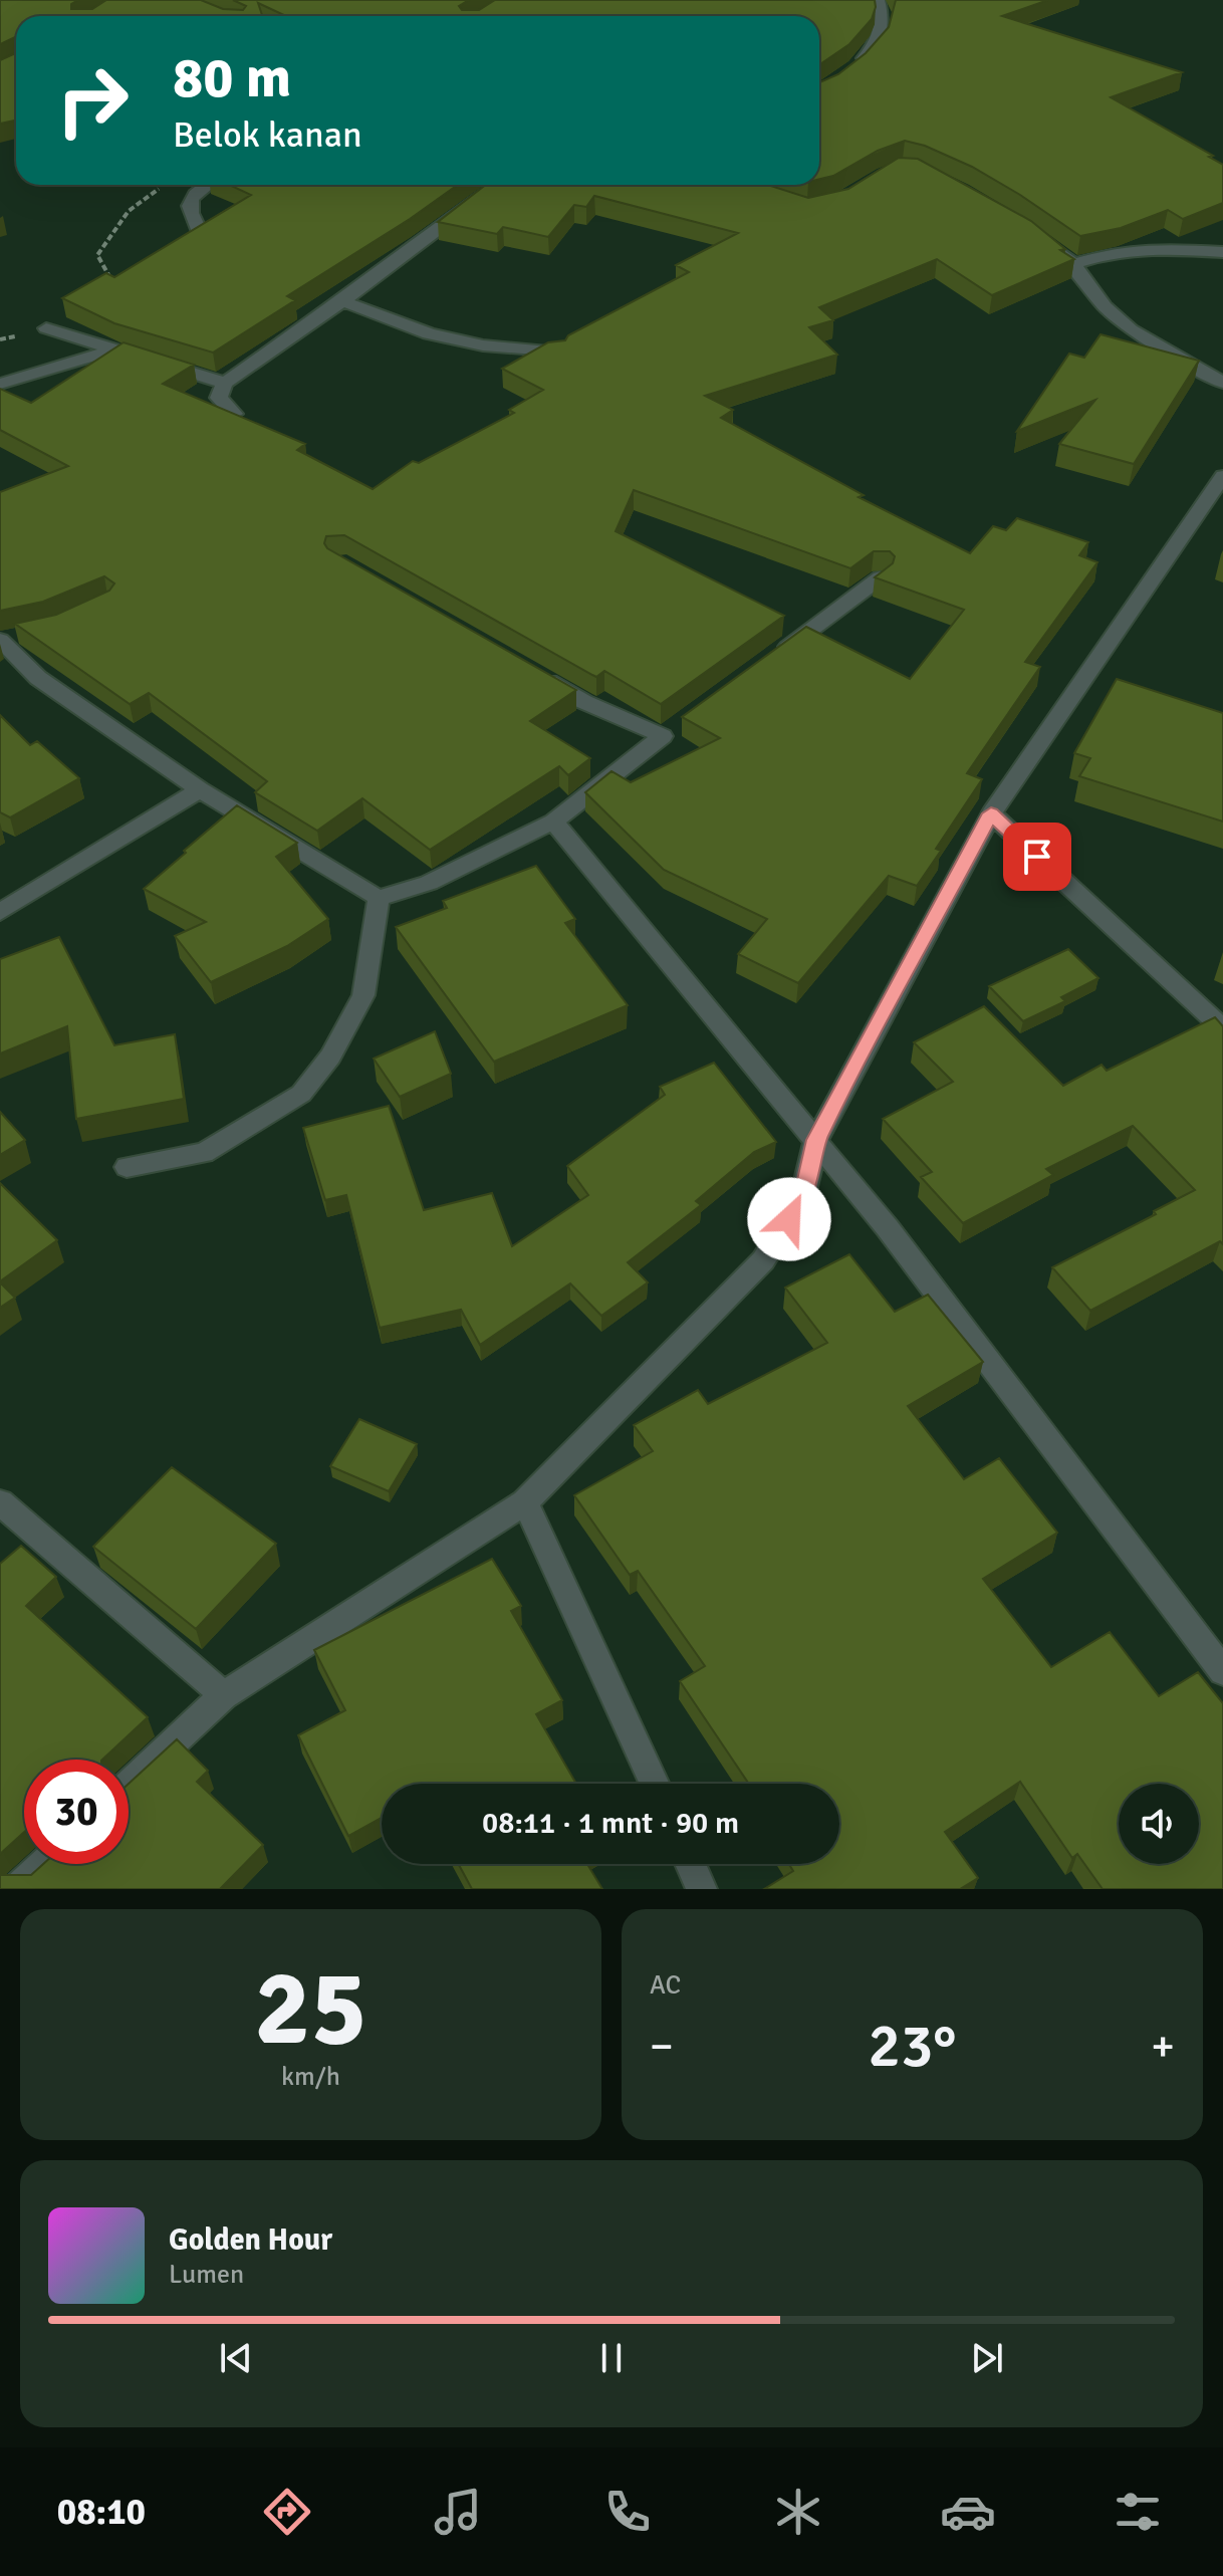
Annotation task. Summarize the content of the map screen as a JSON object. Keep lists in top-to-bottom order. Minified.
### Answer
{"page":{"turn":["80 m","Belok kanan"],"limit":"30","trip":"08:11 · 1 mnt · 90 m","tile":[["25","km/h"],"AC"],"heat":["−","23°","+"],"song":["Golden Hour","Lumen"],"tabs":"08:10"}}
